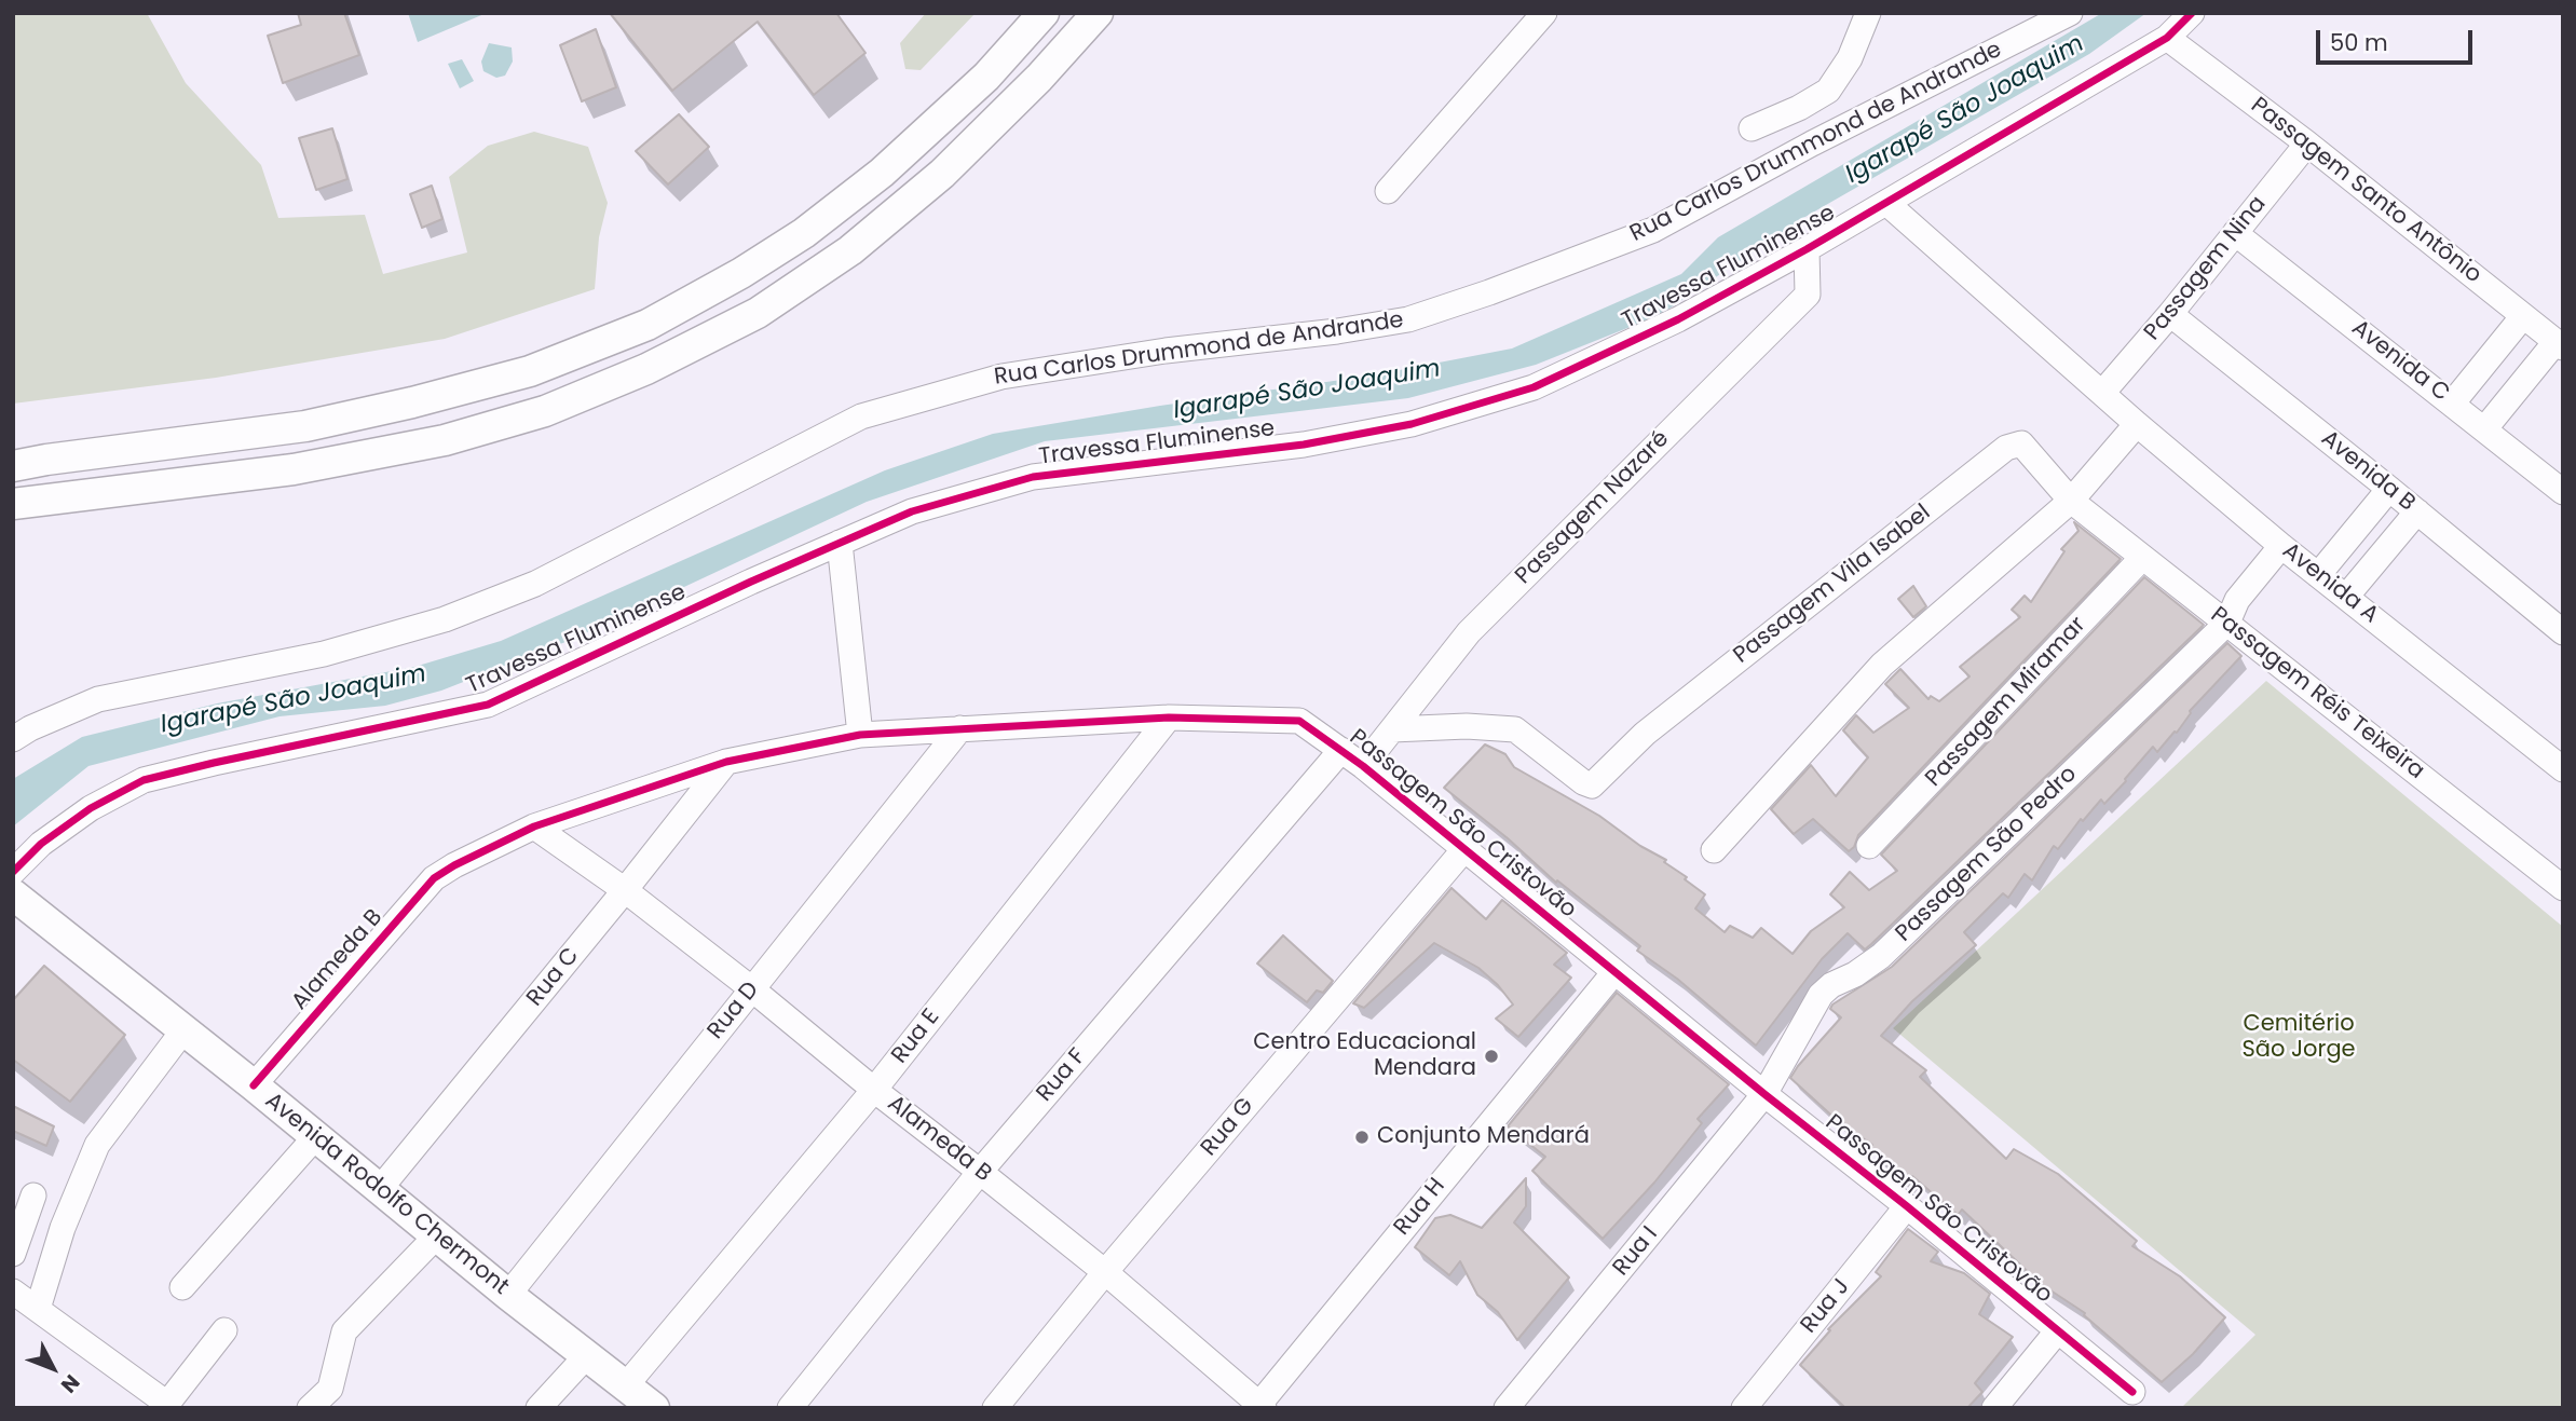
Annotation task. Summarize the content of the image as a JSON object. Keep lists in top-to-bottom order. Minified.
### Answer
{"streets":{"main road":["Avenida Rodolfo Chermont"],"street":["Rua Carlos Drummond de Andrande","Passagem Santo Antônio","Travessa Fluminense","Passagem Nina","Avenida C","Avenida B","Passagem Nazaré","Avenida A","Passagem Vila Isabel","Passagem Réis Teixeira","Passagem Miramar","Passagem São Cristovão","Passagem São Pedro","Alameda B","Rua C","Rua D","Rua E","Rua F","Rua G","Rua H","Rua I","Rua J"]},"crossings":[["Passagem Santo Antônio","Travessa Fluminense"],["Passagem Santo Antônio","Passagem Nina"],["Travessa Fluminense","Passagem Nazaré"],["Travessa Fluminense","Avenida A"],["Passagem Nina","Avenida C"],["Passagem Nina","Avenida B"],["Passagem Nina","Avenida A"],["Passagem Nazaré","Passagem Vila Isabel"],["Passagem Nazaré","Passagem São Cristovão"],["Avenida A","Passagem São Pedro"],["Passagem Vila Isabel","Passagem Réis Teixeira"],["Passagem Réis Teixeira","Passagem Miramar"],["Passagem Réis Teixeira","Passagem São Pedro"],["Passagem São Cristovão","Passagem São Pedro"],["Passagem São Cristovão","Alameda B"],["Passagem São Cristovão","Rua C"],["Passagem São Cristovão","Rua D"],["Passagem São Cristovão","Rua E"],["Passagem São Cristovão","Rua F"],["Passagem São Cristovão","Rua G"],["Passagem São Cristovão","Rua H"],["Passagem São Cristovão","Rua I"],["Passagem São Cristovão","Rua J"],["Passagem São Pedro","Rua I"],["Alameda B","Rua C"],["Alameda B","Rua D"],["Alameda B","Rua E"],["Alameda B","Rua F"],["Alameda B","Rua G"],["Alameda B","Avenida Rodolfo Chermont"],["Alameda B","Rua H"],["Rua C","Avenida Rodolfo Chermont"],["Rua D","Avenida Rodolfo Chermont"],["Rua E","Avenida Rodolfo Chermont"]],"water":["Igarapé São Joaquim"],"parks":["Cemitério São Jorge"],"places":["Centro Educacional Mendara","Conjunto Mendará"],"scale_bar":"50 m","north":"bottom right"}
